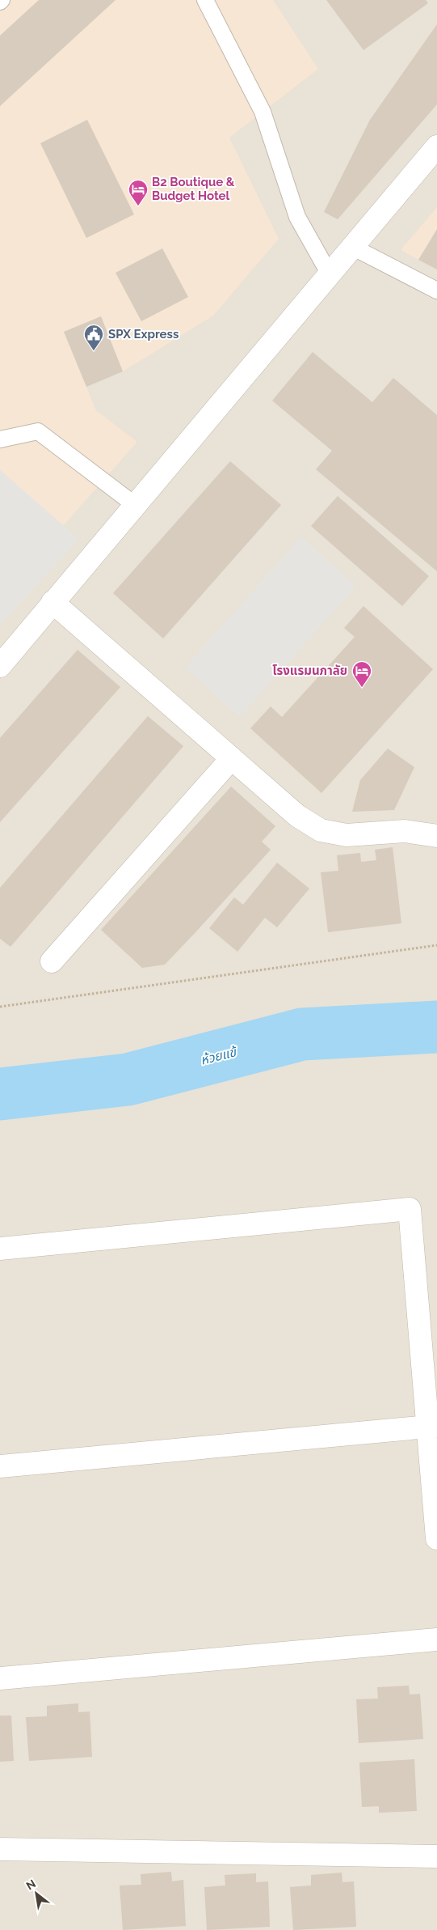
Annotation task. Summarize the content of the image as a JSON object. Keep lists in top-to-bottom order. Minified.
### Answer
{"water":["ห้วยแข้"],"places":{"hotel":["B2 Boutique & Budget Hotel","โรงแรมนภาลัย"],"public building":["SPX Express"]},"north":"top left"}
